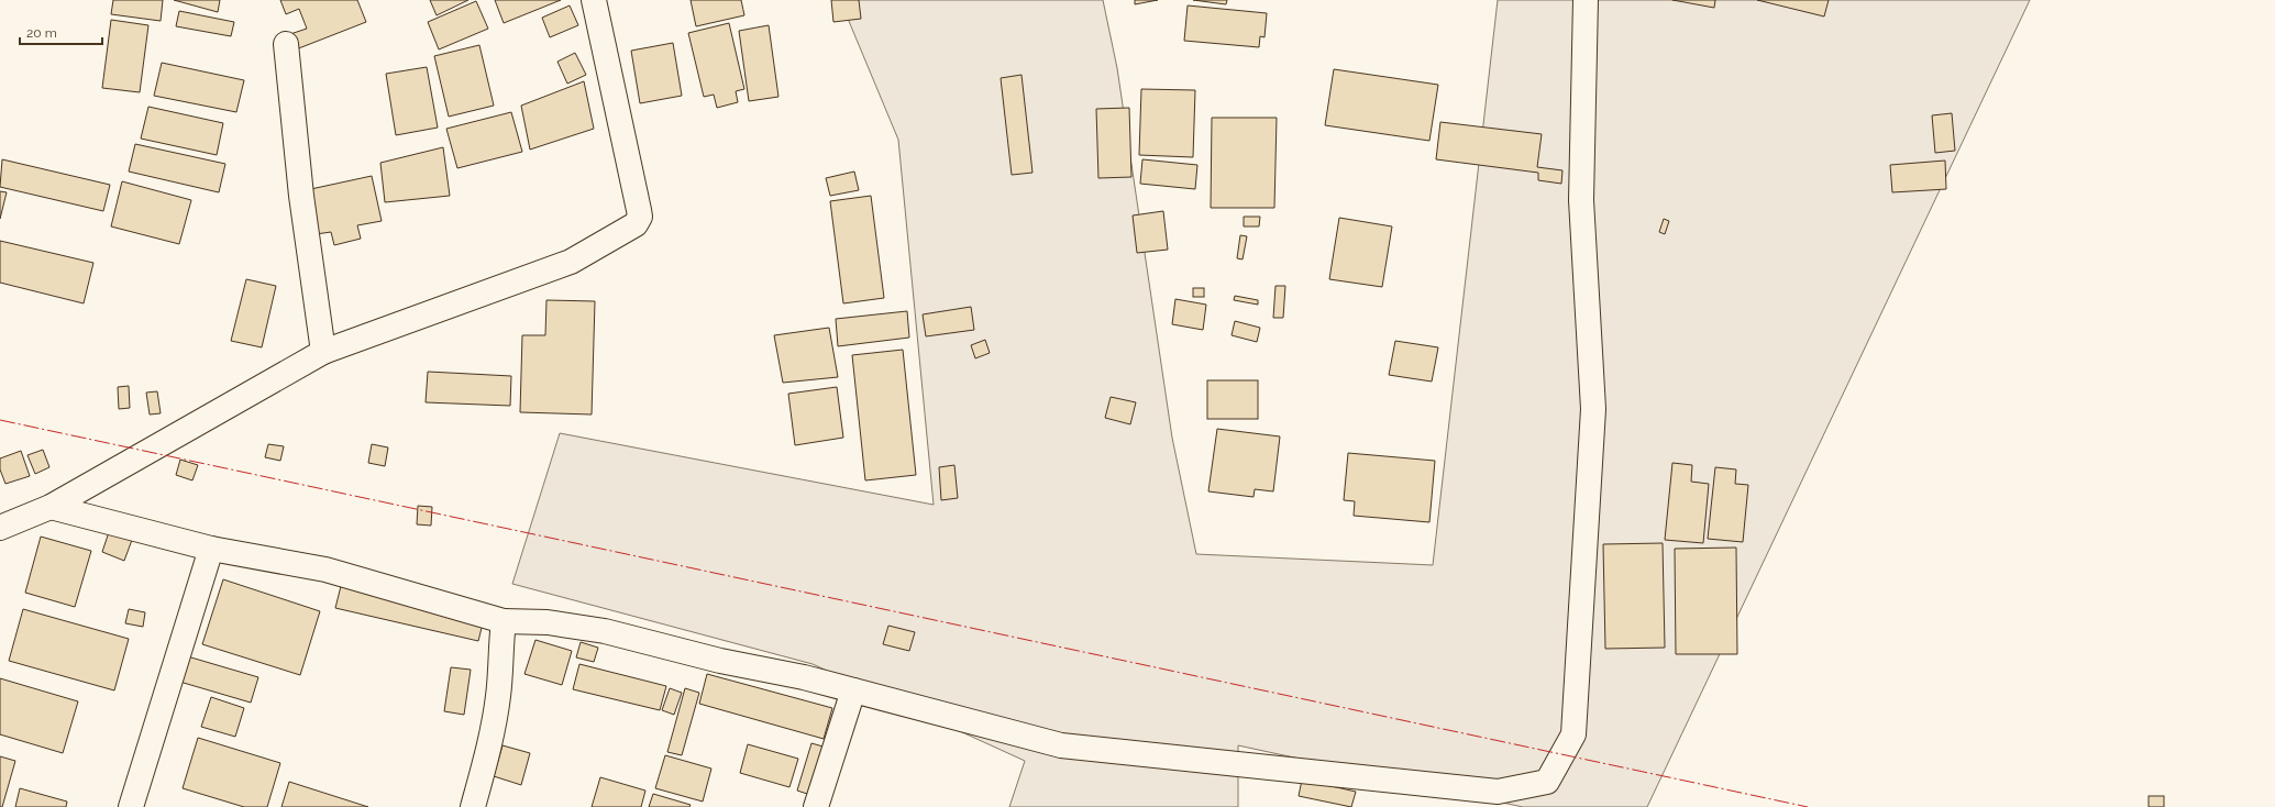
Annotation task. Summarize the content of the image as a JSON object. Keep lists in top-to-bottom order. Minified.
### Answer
{"scale_bar":"20 m"}
